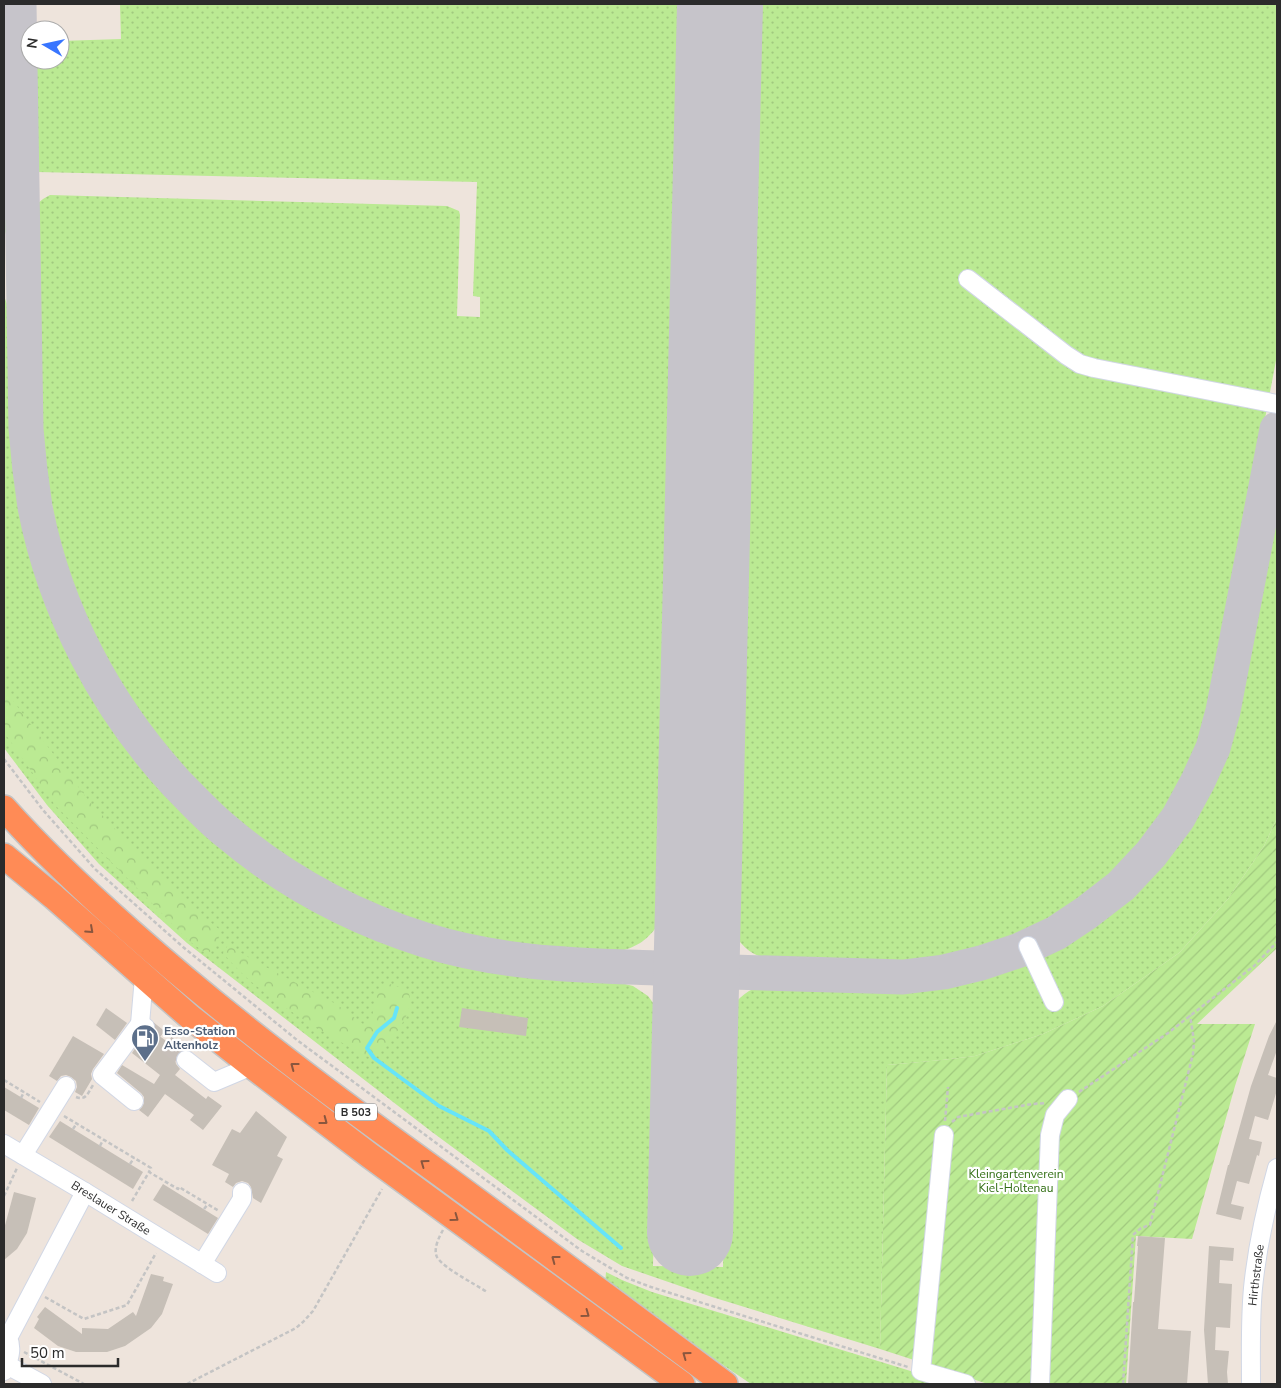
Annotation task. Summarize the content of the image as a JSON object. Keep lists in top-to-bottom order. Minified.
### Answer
{"streets":{"highway":["B 503"],"street":["Breslauer Straße","Hirthstraße"]},"parks":["Kleingartenverein Kiel-Holtenau"],"places":{"fuel station":["Esso-Station Altenholz"]},"scale_bar":"50 m","north":"left"}
